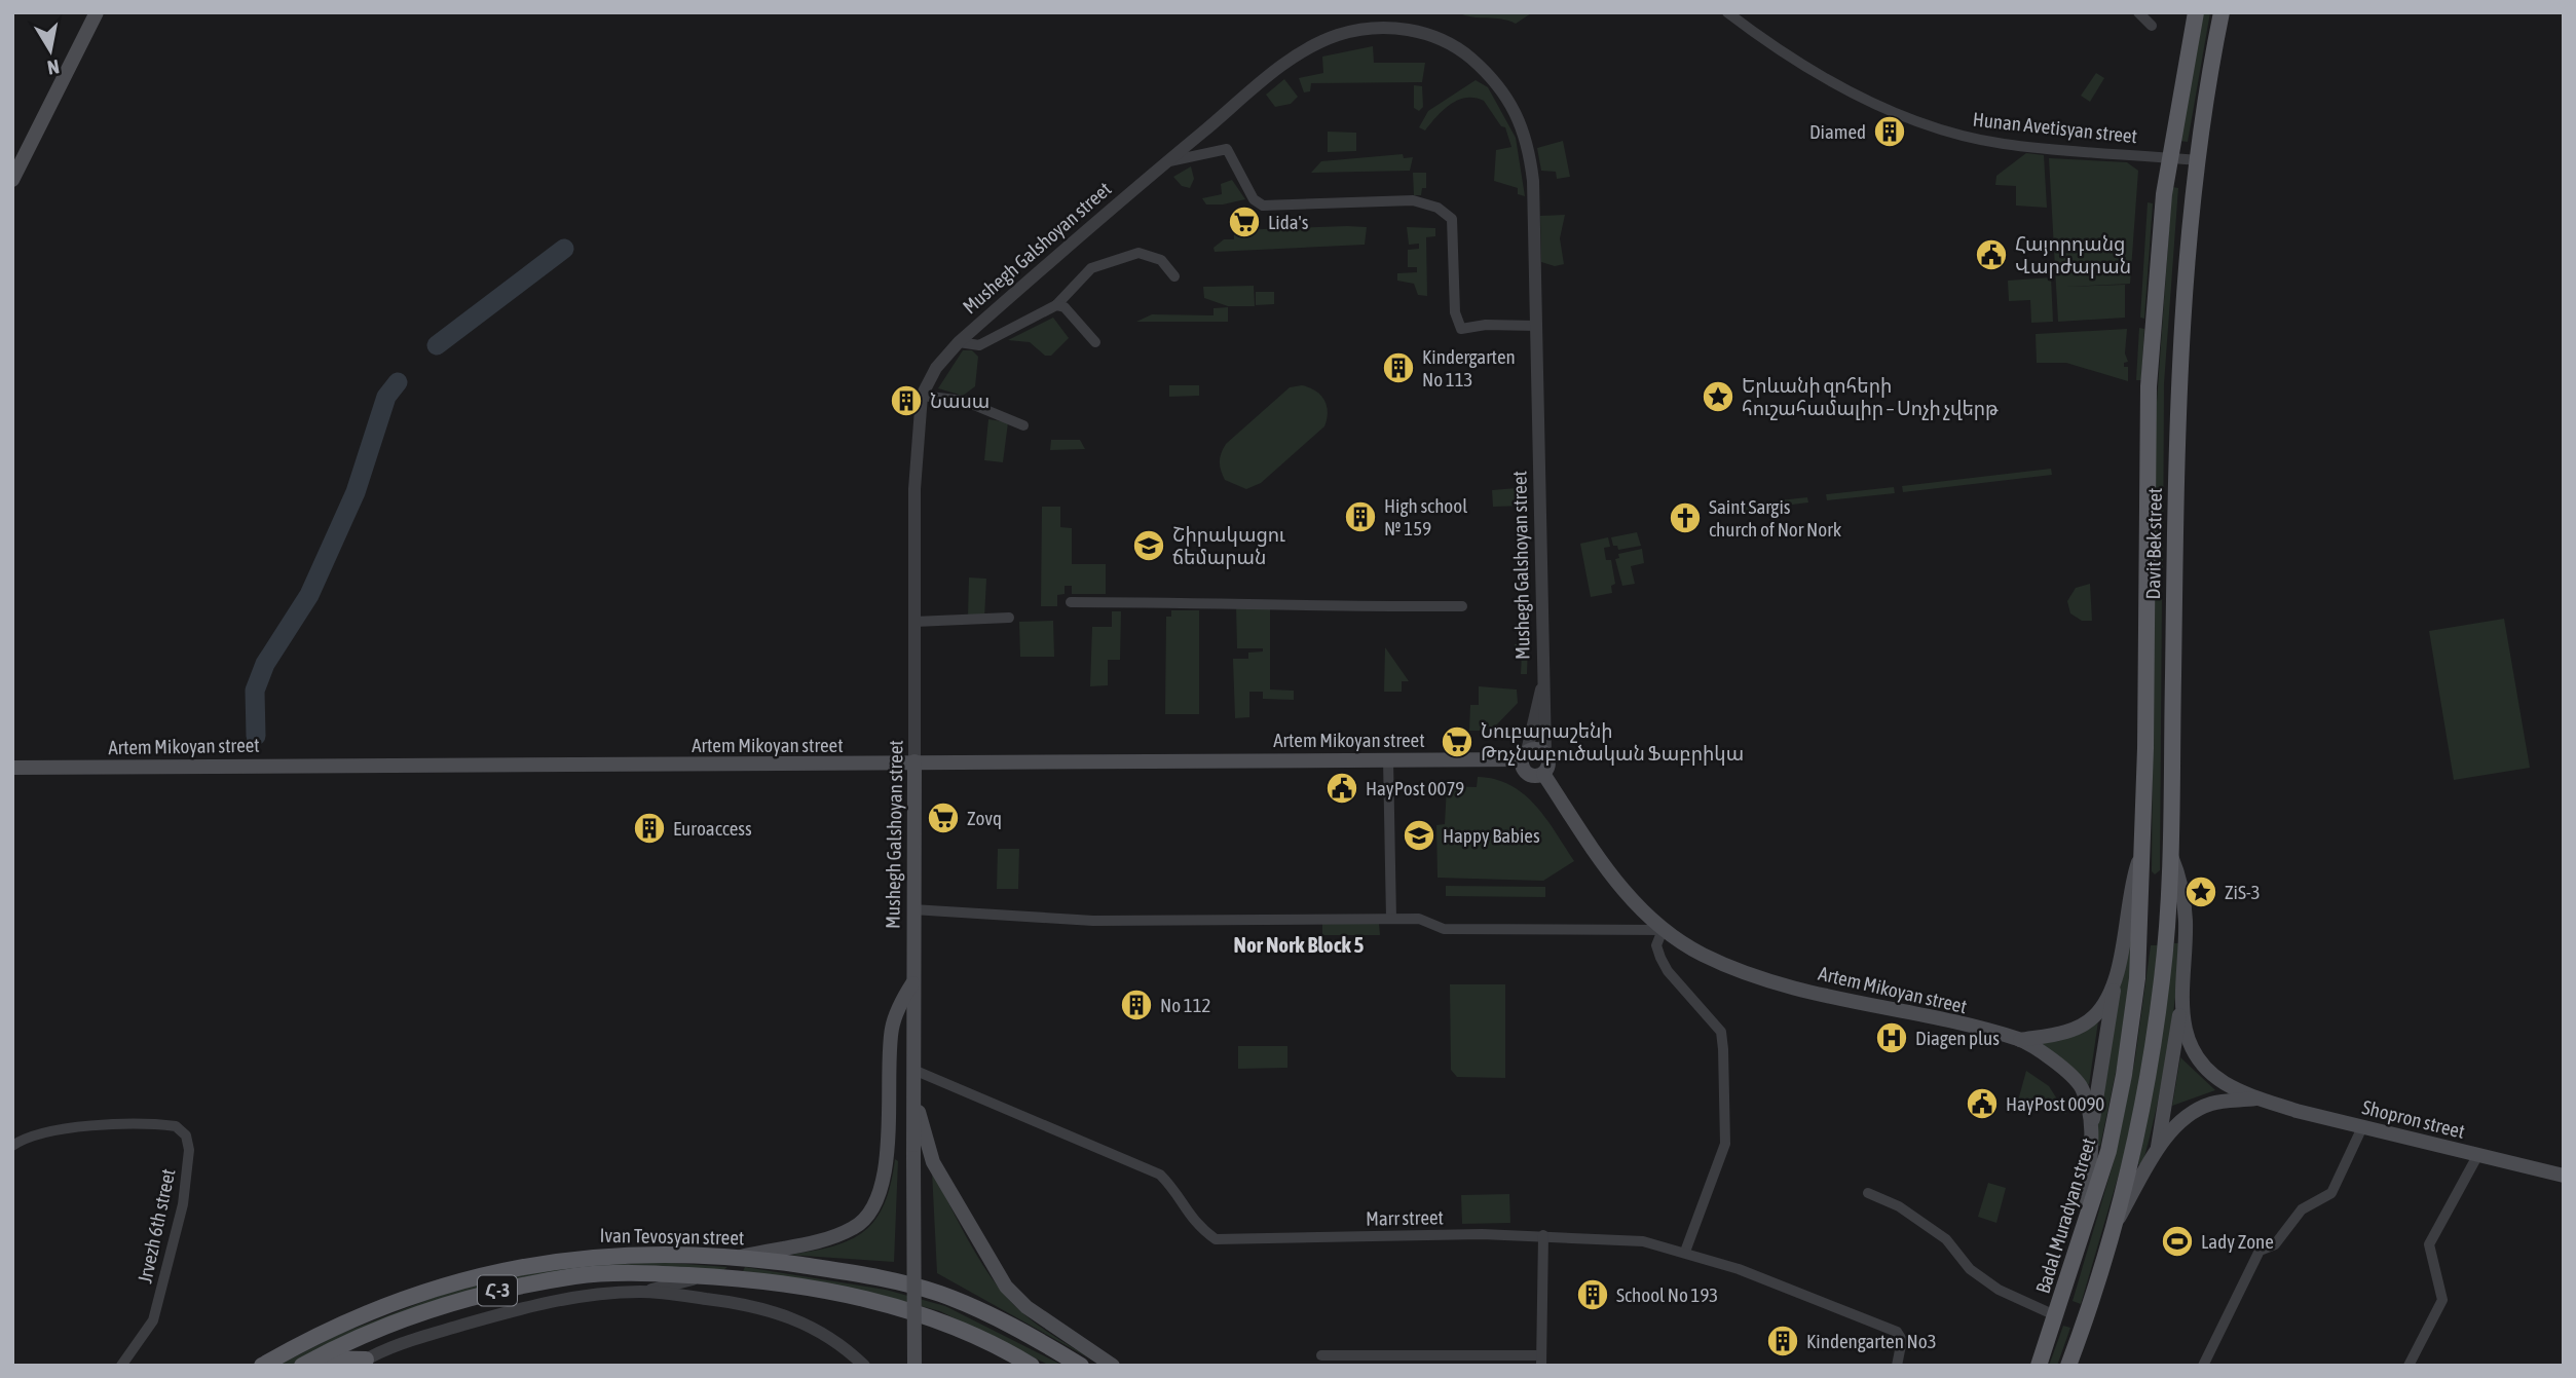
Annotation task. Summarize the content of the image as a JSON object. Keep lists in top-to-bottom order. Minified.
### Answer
{"streets":{"main road":["Mushegh Galshoyan street","Davit Bek street","Artem Mikoyan street","Shopron street","Badal Muradyan street","Ivan Tevosyan street","Հ-3"],"street":["Hunan Avetisyan street","Marr street","Jrvezh 6th street"]},"crossings":[["Hunan Avetisyan street","Davit Bek street"],["Mushegh Galshoyan street","Artem Mikoyan street"],["Mushegh Galshoyan street","Marr street"],["Davit Bek street","Artem Mikoyan street"],["Davit Bek street","Badal Muradyan street"],["Artem Mikoyan street","Badal Muradyan street"]],"districts":["Nor Nork Block 5"],"places":{"building":["Diamed","Kindergarten No 113","Նասա","High school № 159","Euroaccess","No 112","School No 193","Kindengarten No3"],"supermarket":["Lida's","Նուբարաշենի Թռչնաբուծական Ֆաբրիկա","Zovq"],"public building":["Հայորդանց Վարժարան","HayPost 0079","HayPost 0090"],"place":["Երևանի զոհերի հուշահամալիր – Սոչի չվերթ","ZiS-3"],"church":["Saint Sargis church of Nor Nork"],"school or university":["Շիրակացու ճեմարան","Happy Babies"],"hospital":["Diagen plus"],"sports":["Lady Zone"]},"north":"bottom"}
